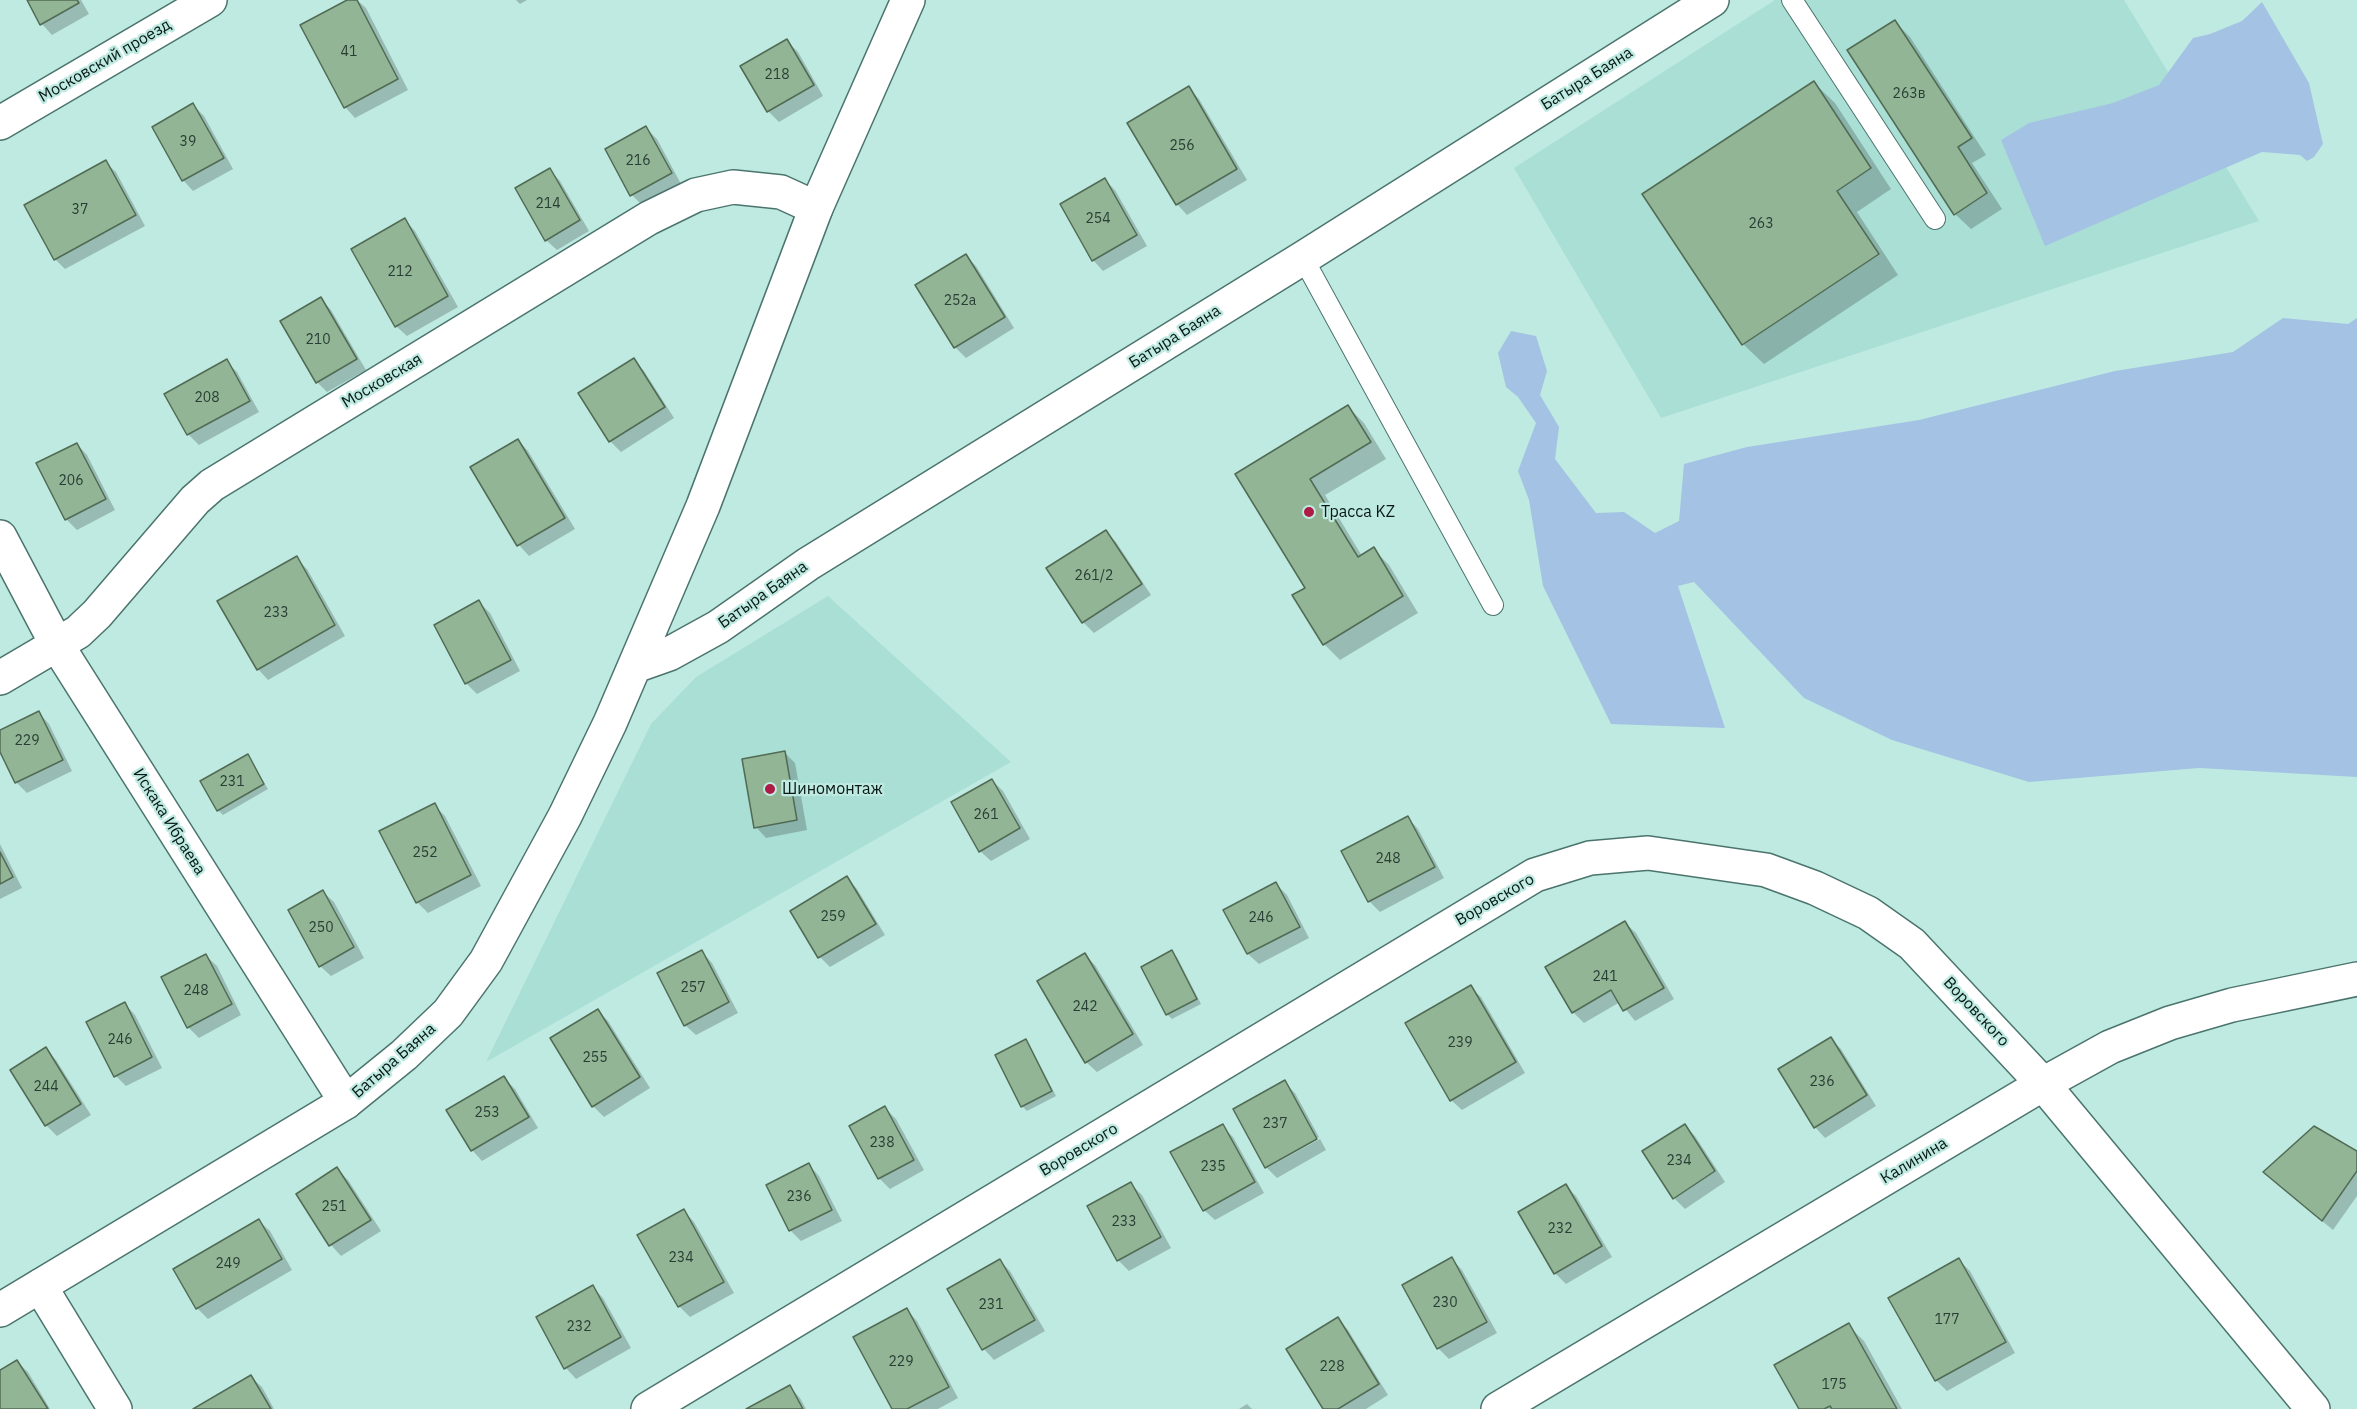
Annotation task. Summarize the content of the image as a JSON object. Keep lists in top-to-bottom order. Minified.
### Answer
{"streets":{"street":["Московский проезд","Батыра Баяна","Московская","Искака Ибраева","Воровского","Калинина"]},"crossings":[["Батыра Баяна","Московская"],["Батыра Баяна","Искака Ибраева"],["Московская","Искака Ибраева"],["Воровского","Калинина"]],"places":["Трасса KZ","Шиномонтаж"],"house_numbers":["41","218","263в","39","256","216","214","37","254","263","212","252а","210","208","206","261/2","233","229","231","261","252","248","259","246","250","241","257","248","242","246","239","255","236","244","253","237","238","234","235","236","251","233","232","234","249","230","231","177","232","229","228","175"]}
